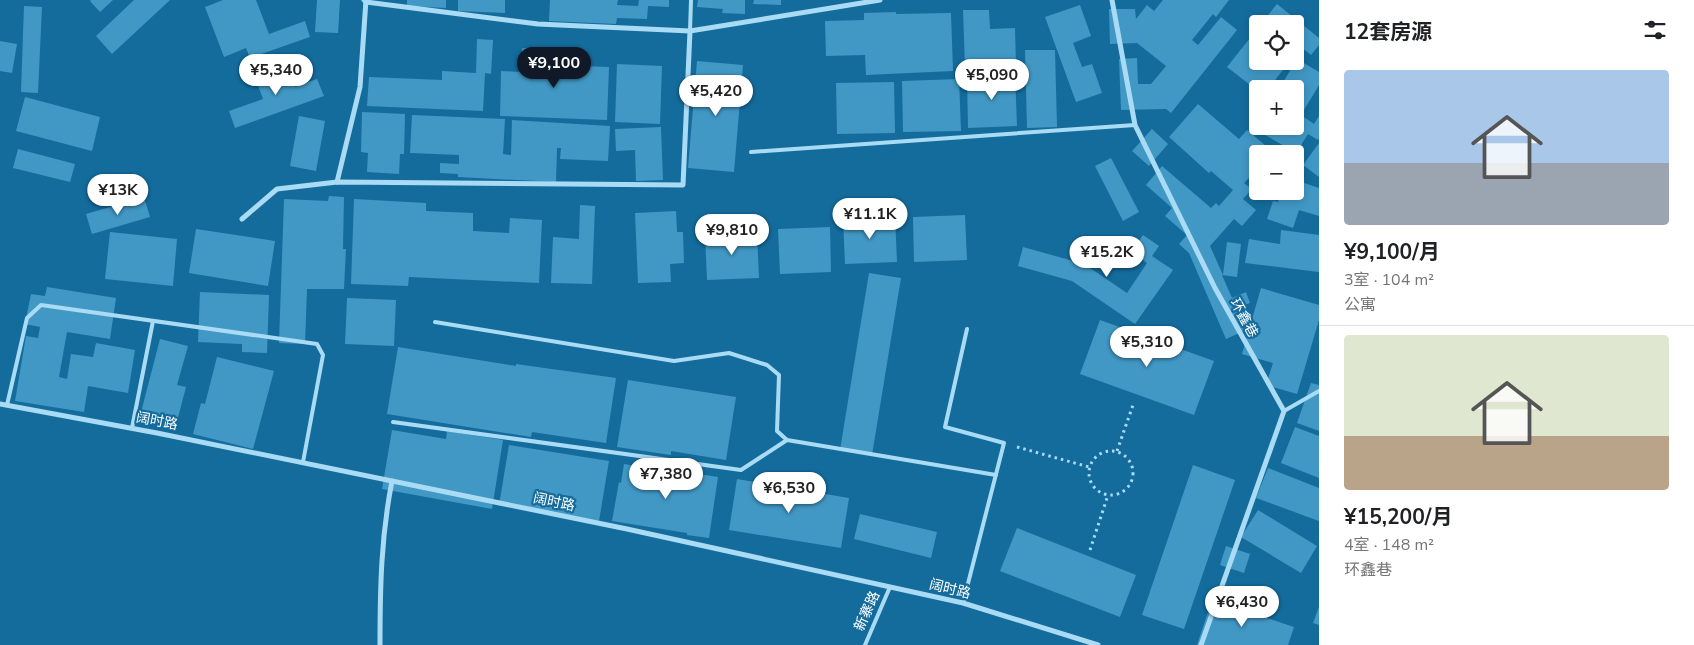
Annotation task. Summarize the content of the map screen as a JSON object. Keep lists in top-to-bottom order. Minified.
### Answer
{"streets":{"street":["环鑫巷","阔时路"],"lane":["新寨路"]},"crossings":[["阔时路","新寨路"]],"page":{"heading":"12套房源","map_buttons":["+","−"],"price":["¥9,100","¥5,340","¥5,090","¥5,420","¥13K","¥11.1K","¥9,810","¥15.2K","¥5,310","¥7,380","¥6,530","¥6,430"],"list":[{"name":"¥9,100/月","note":"3室 · 104 m² · 公寓"},{"name":"¥15,200/月","note":"4室 · 148 m² · 环鑫巷"}]}}
